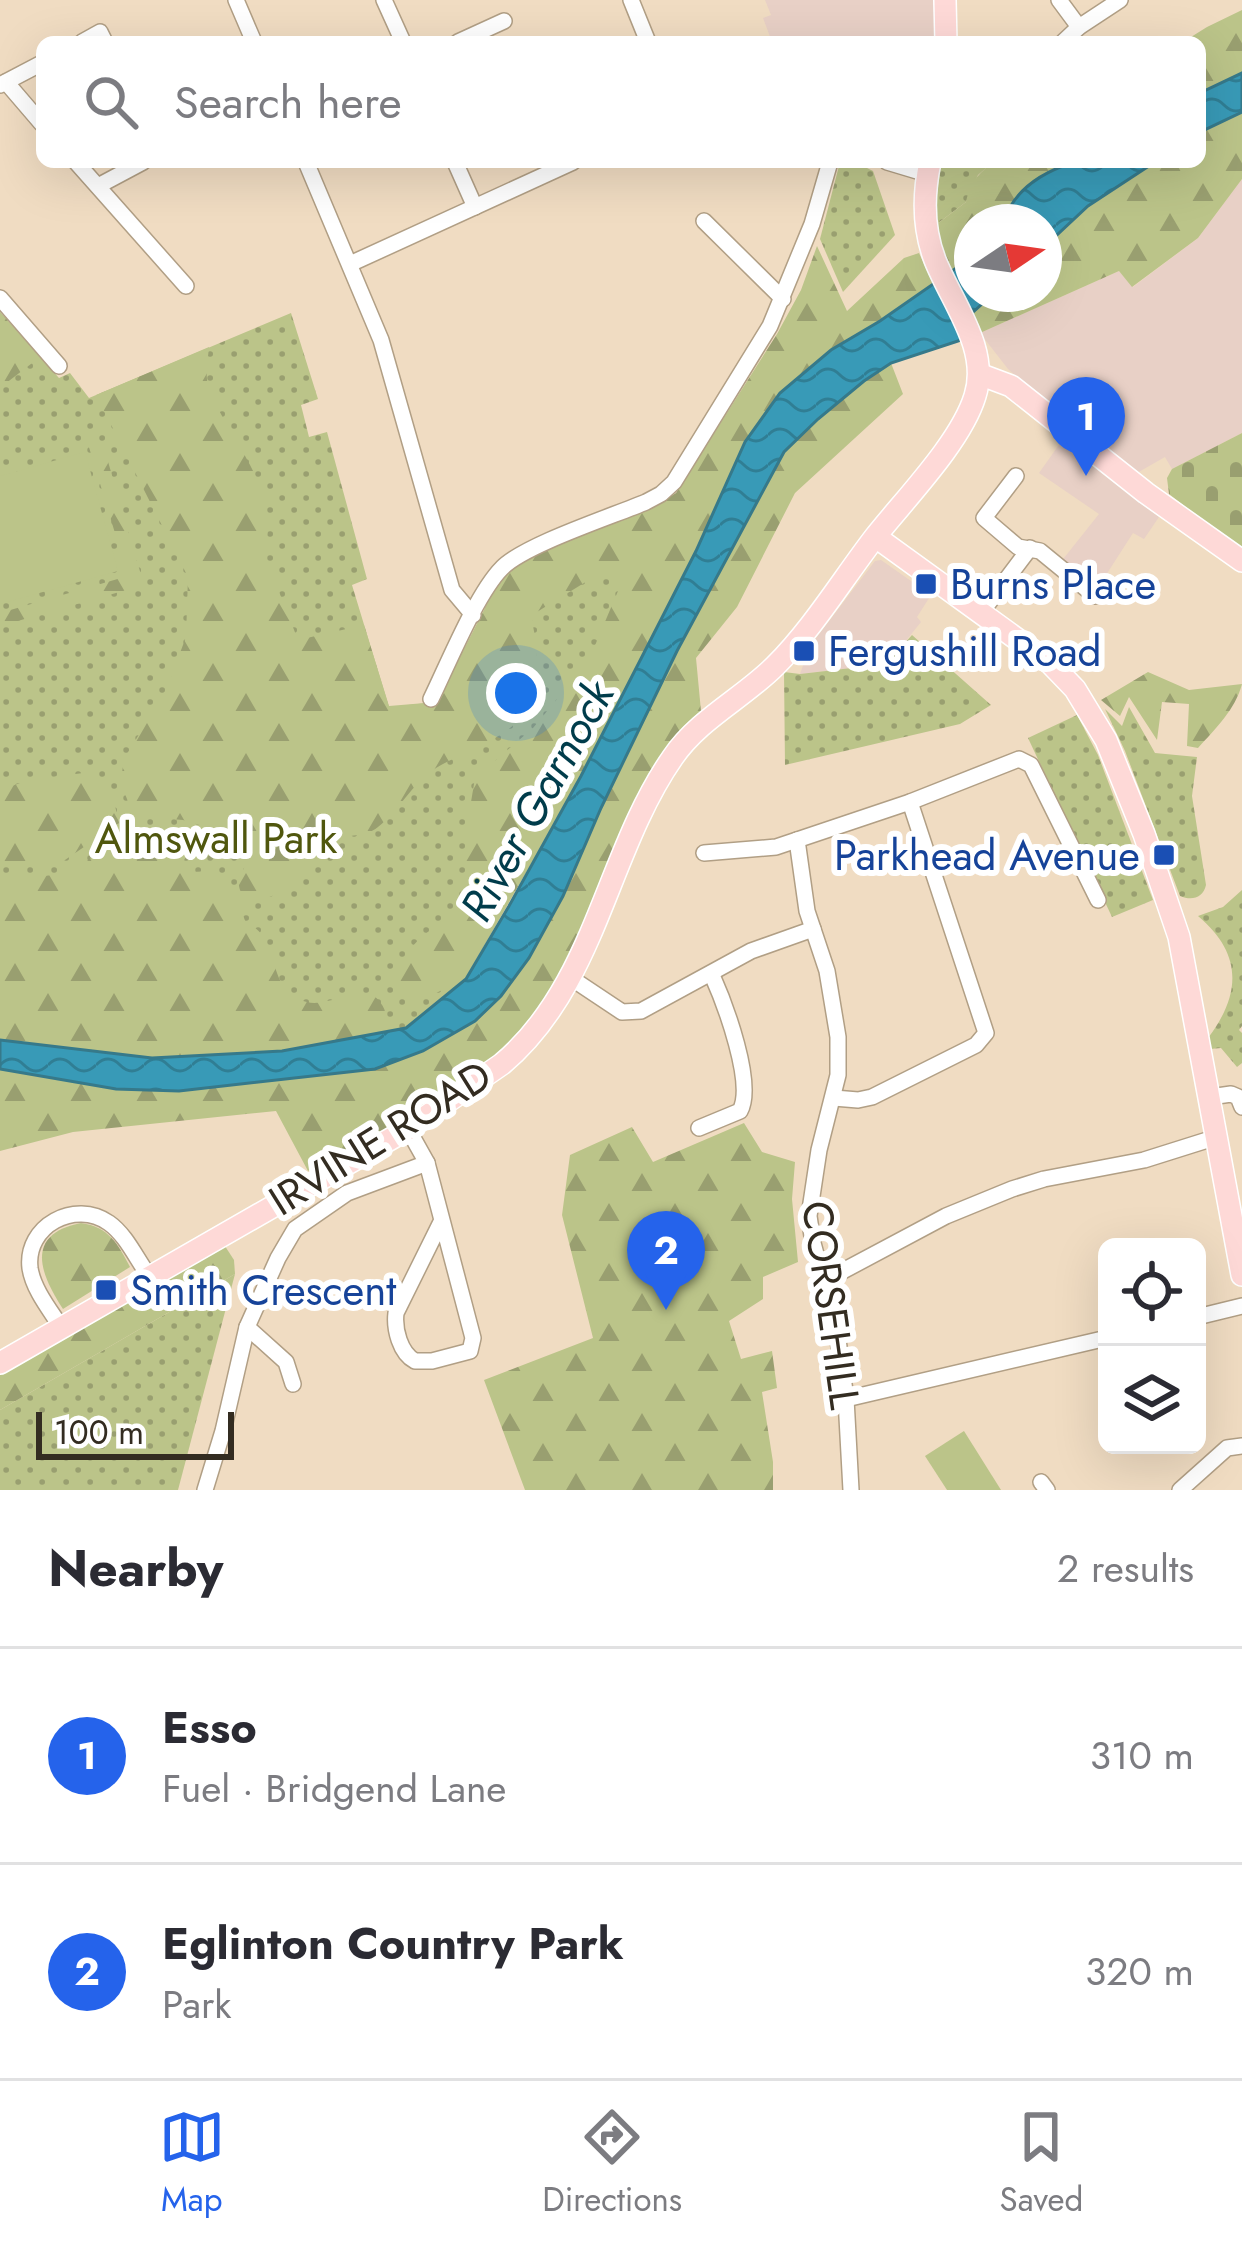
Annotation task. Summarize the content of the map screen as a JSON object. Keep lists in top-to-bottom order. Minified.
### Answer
{"streets":{"main road":["IRVINE ROAD"],"street":["CORSEHILL"]},"water":["River Garnock"],"parks":["Almswall Park"],"places":{"transit":["Burns Place","Fergushill Road","Parkhead Avenue","Smith Crescent"]},"scale_bar":"100 m","north":"right","page":{"search":"Search here","pins":["1","2"],"scale":"100 m","heading":["Nearby","2 results"],"list":[{"mark":"1","name":"Esso","note":"Fuel · Bridgend Lane","value":"310 m"},{"mark":"2","name":"Eglinton Country Park","note":"Park","value":"320 m"}],"nav":["Map","Directions","Saved"]}}
